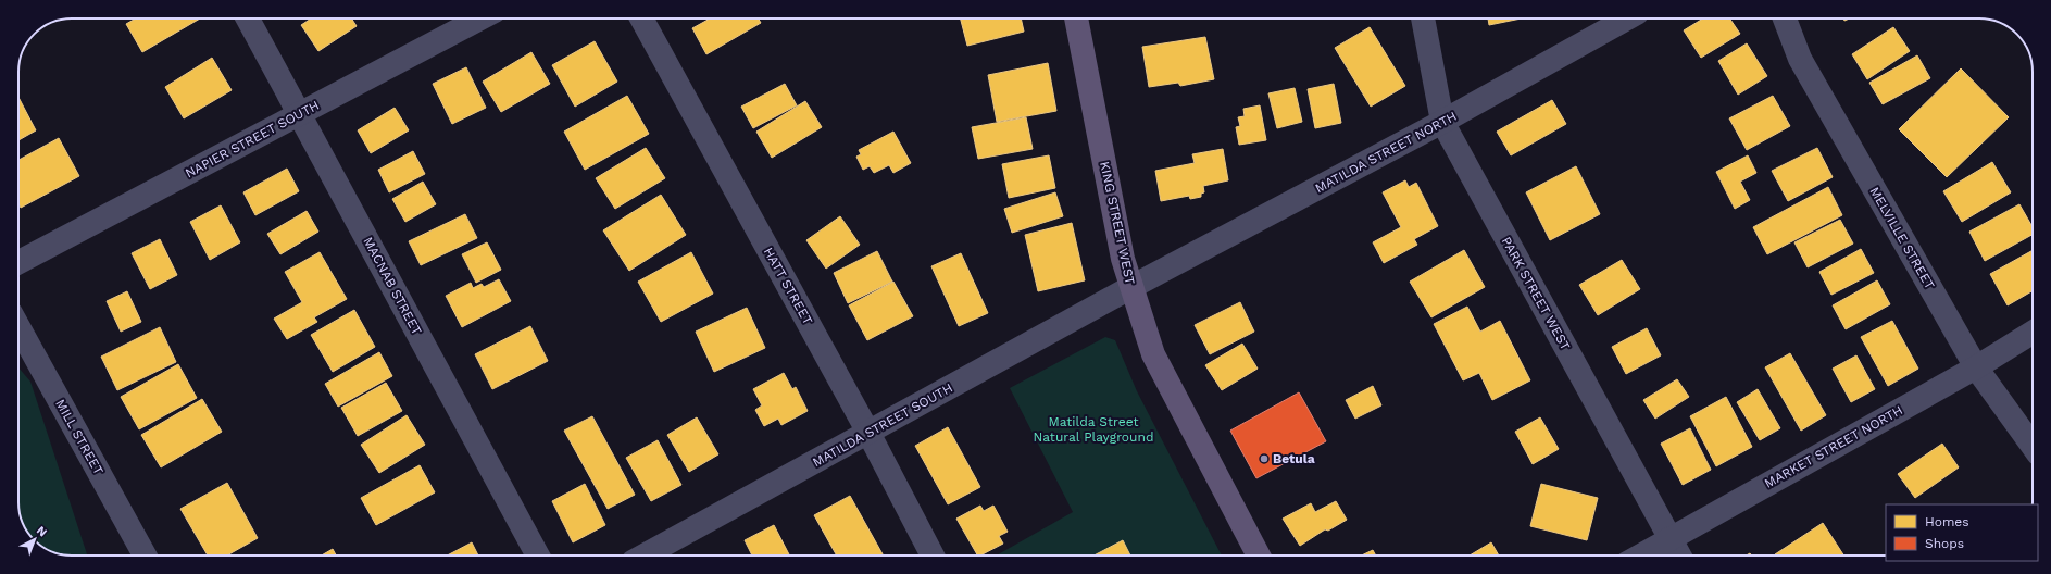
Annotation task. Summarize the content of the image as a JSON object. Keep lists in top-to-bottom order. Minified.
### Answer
{"streets":{"main road":["KING STREET WEST"],"street":["NAPIER STREET SOUTH","MATILDA STREET NORTH","MELVILLE STREET","MACNAB STREET","HATT STREET","PARK STREET WEST","MATILDA STREET SOUTH","MILL STREET","MARKET STREET NORTH"]},"crossings":[["NAPIER STREET SOUTH","MACNAB STREET"],["MATILDA STREET NORTH","KING STREET WEST"],["MATILDA STREET NORTH","PARK STREET WEST"],["MATILDA STREET NORTH","MATILDA STREET SOUTH"],["KING STREET WEST","MATILDA STREET SOUTH"],["MELVILLE STREET","MARKET STREET NORTH"],["HATT STREET","MATILDA STREET SOUTH"],["PARK STREET WEST","MARKET STREET NORTH"]],"parks":["Matilda Street Natural Playground"],"places":["Betula"],"legend":["Homes","Shops"],"north":"top right"}
